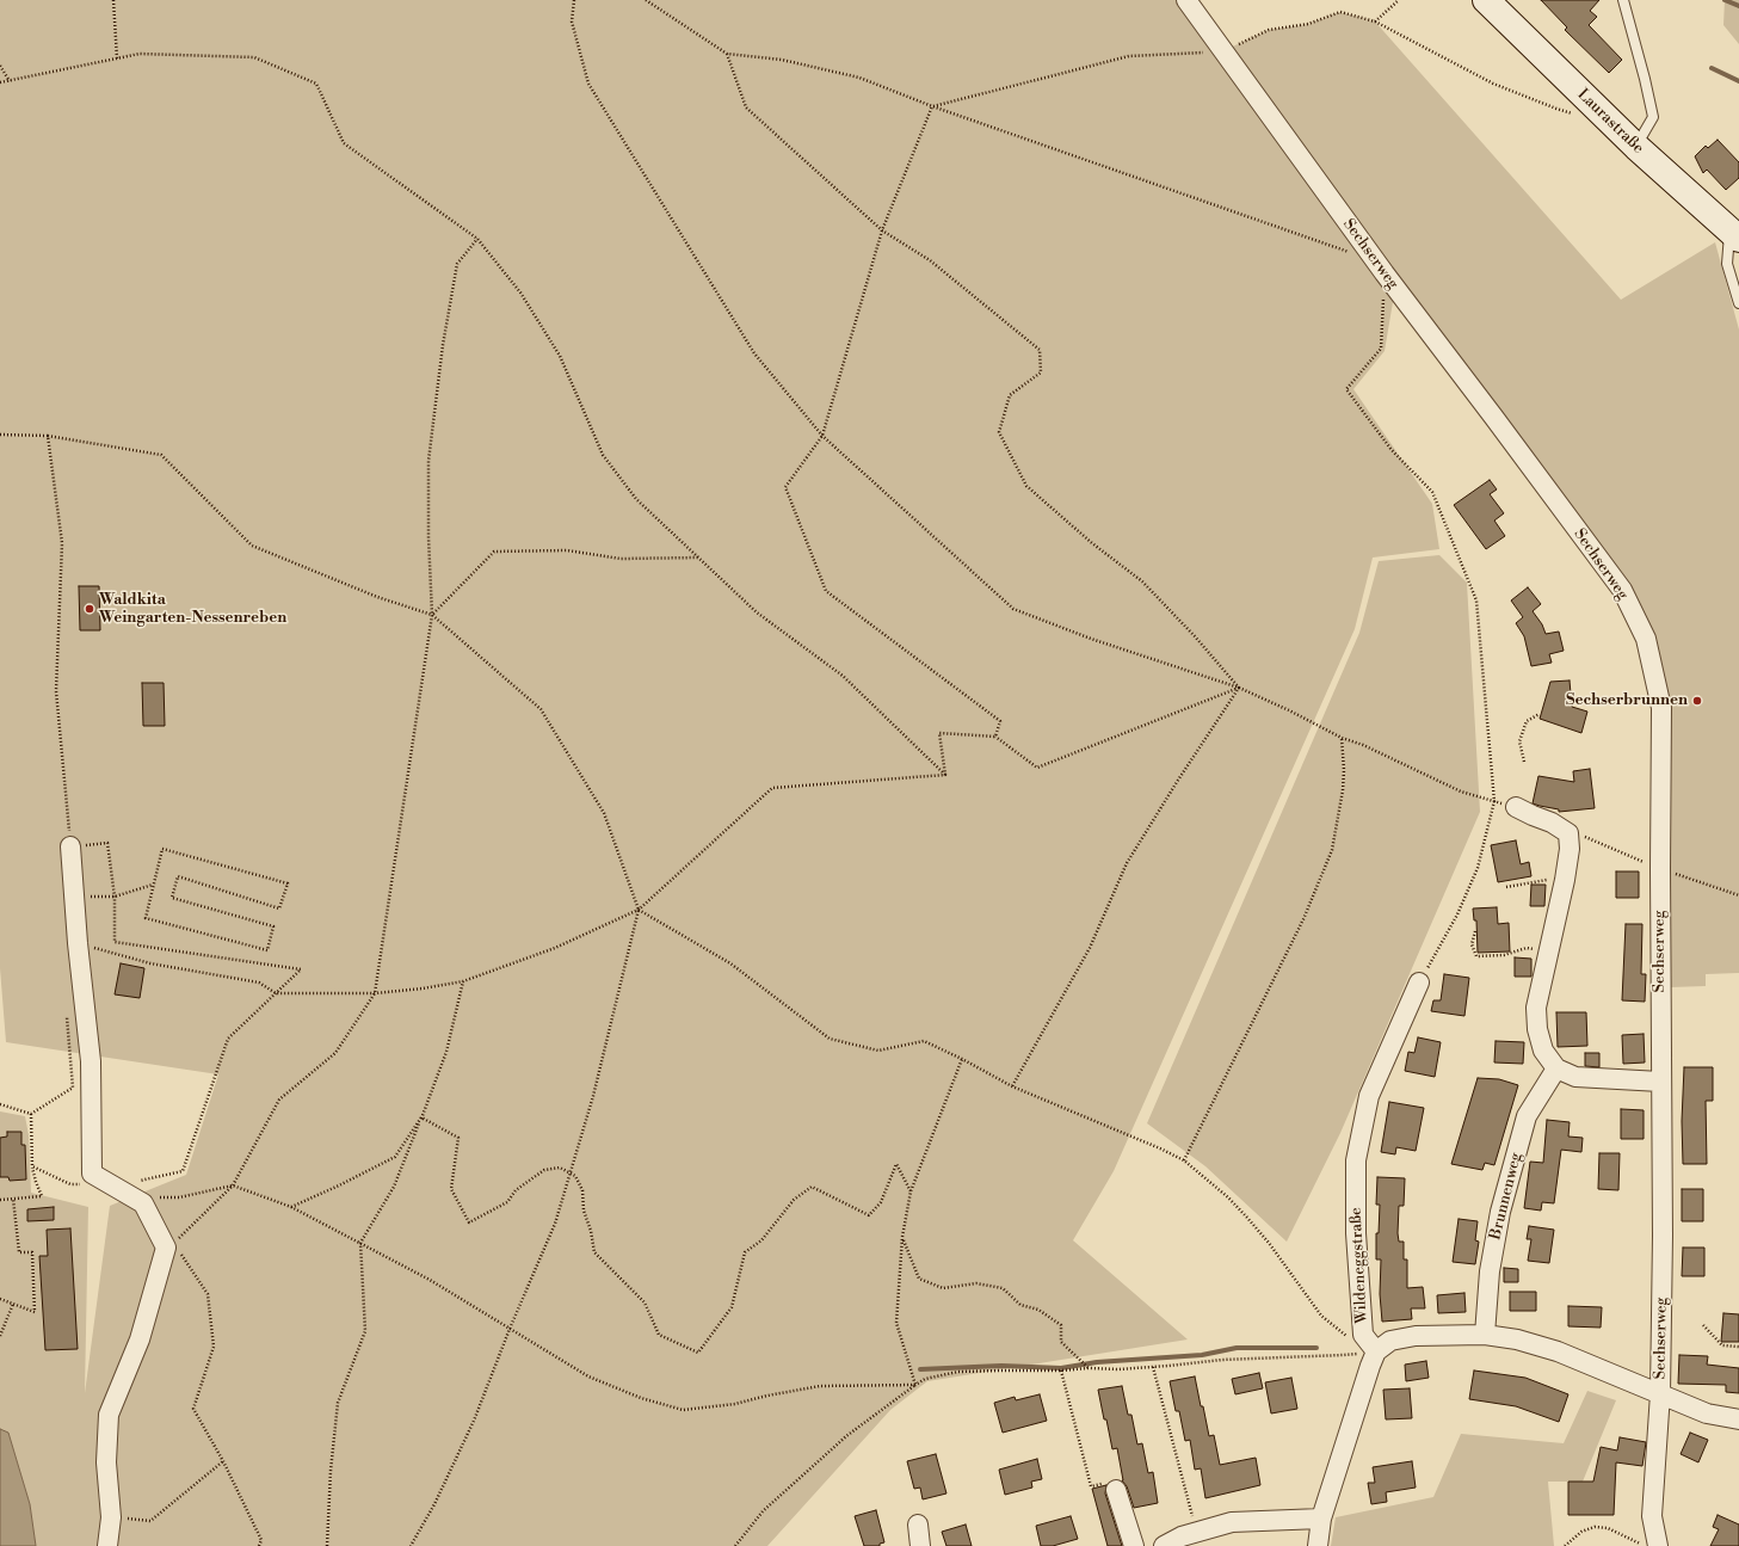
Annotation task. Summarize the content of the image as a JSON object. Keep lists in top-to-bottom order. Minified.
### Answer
{"streets":{"street":["Laurastraße","Sechserweg","Brunnenweg","Wildeneggstraße"]},"places":["Waldkita Weingarten-Nessenreben","Sechserbrunnen"]}
